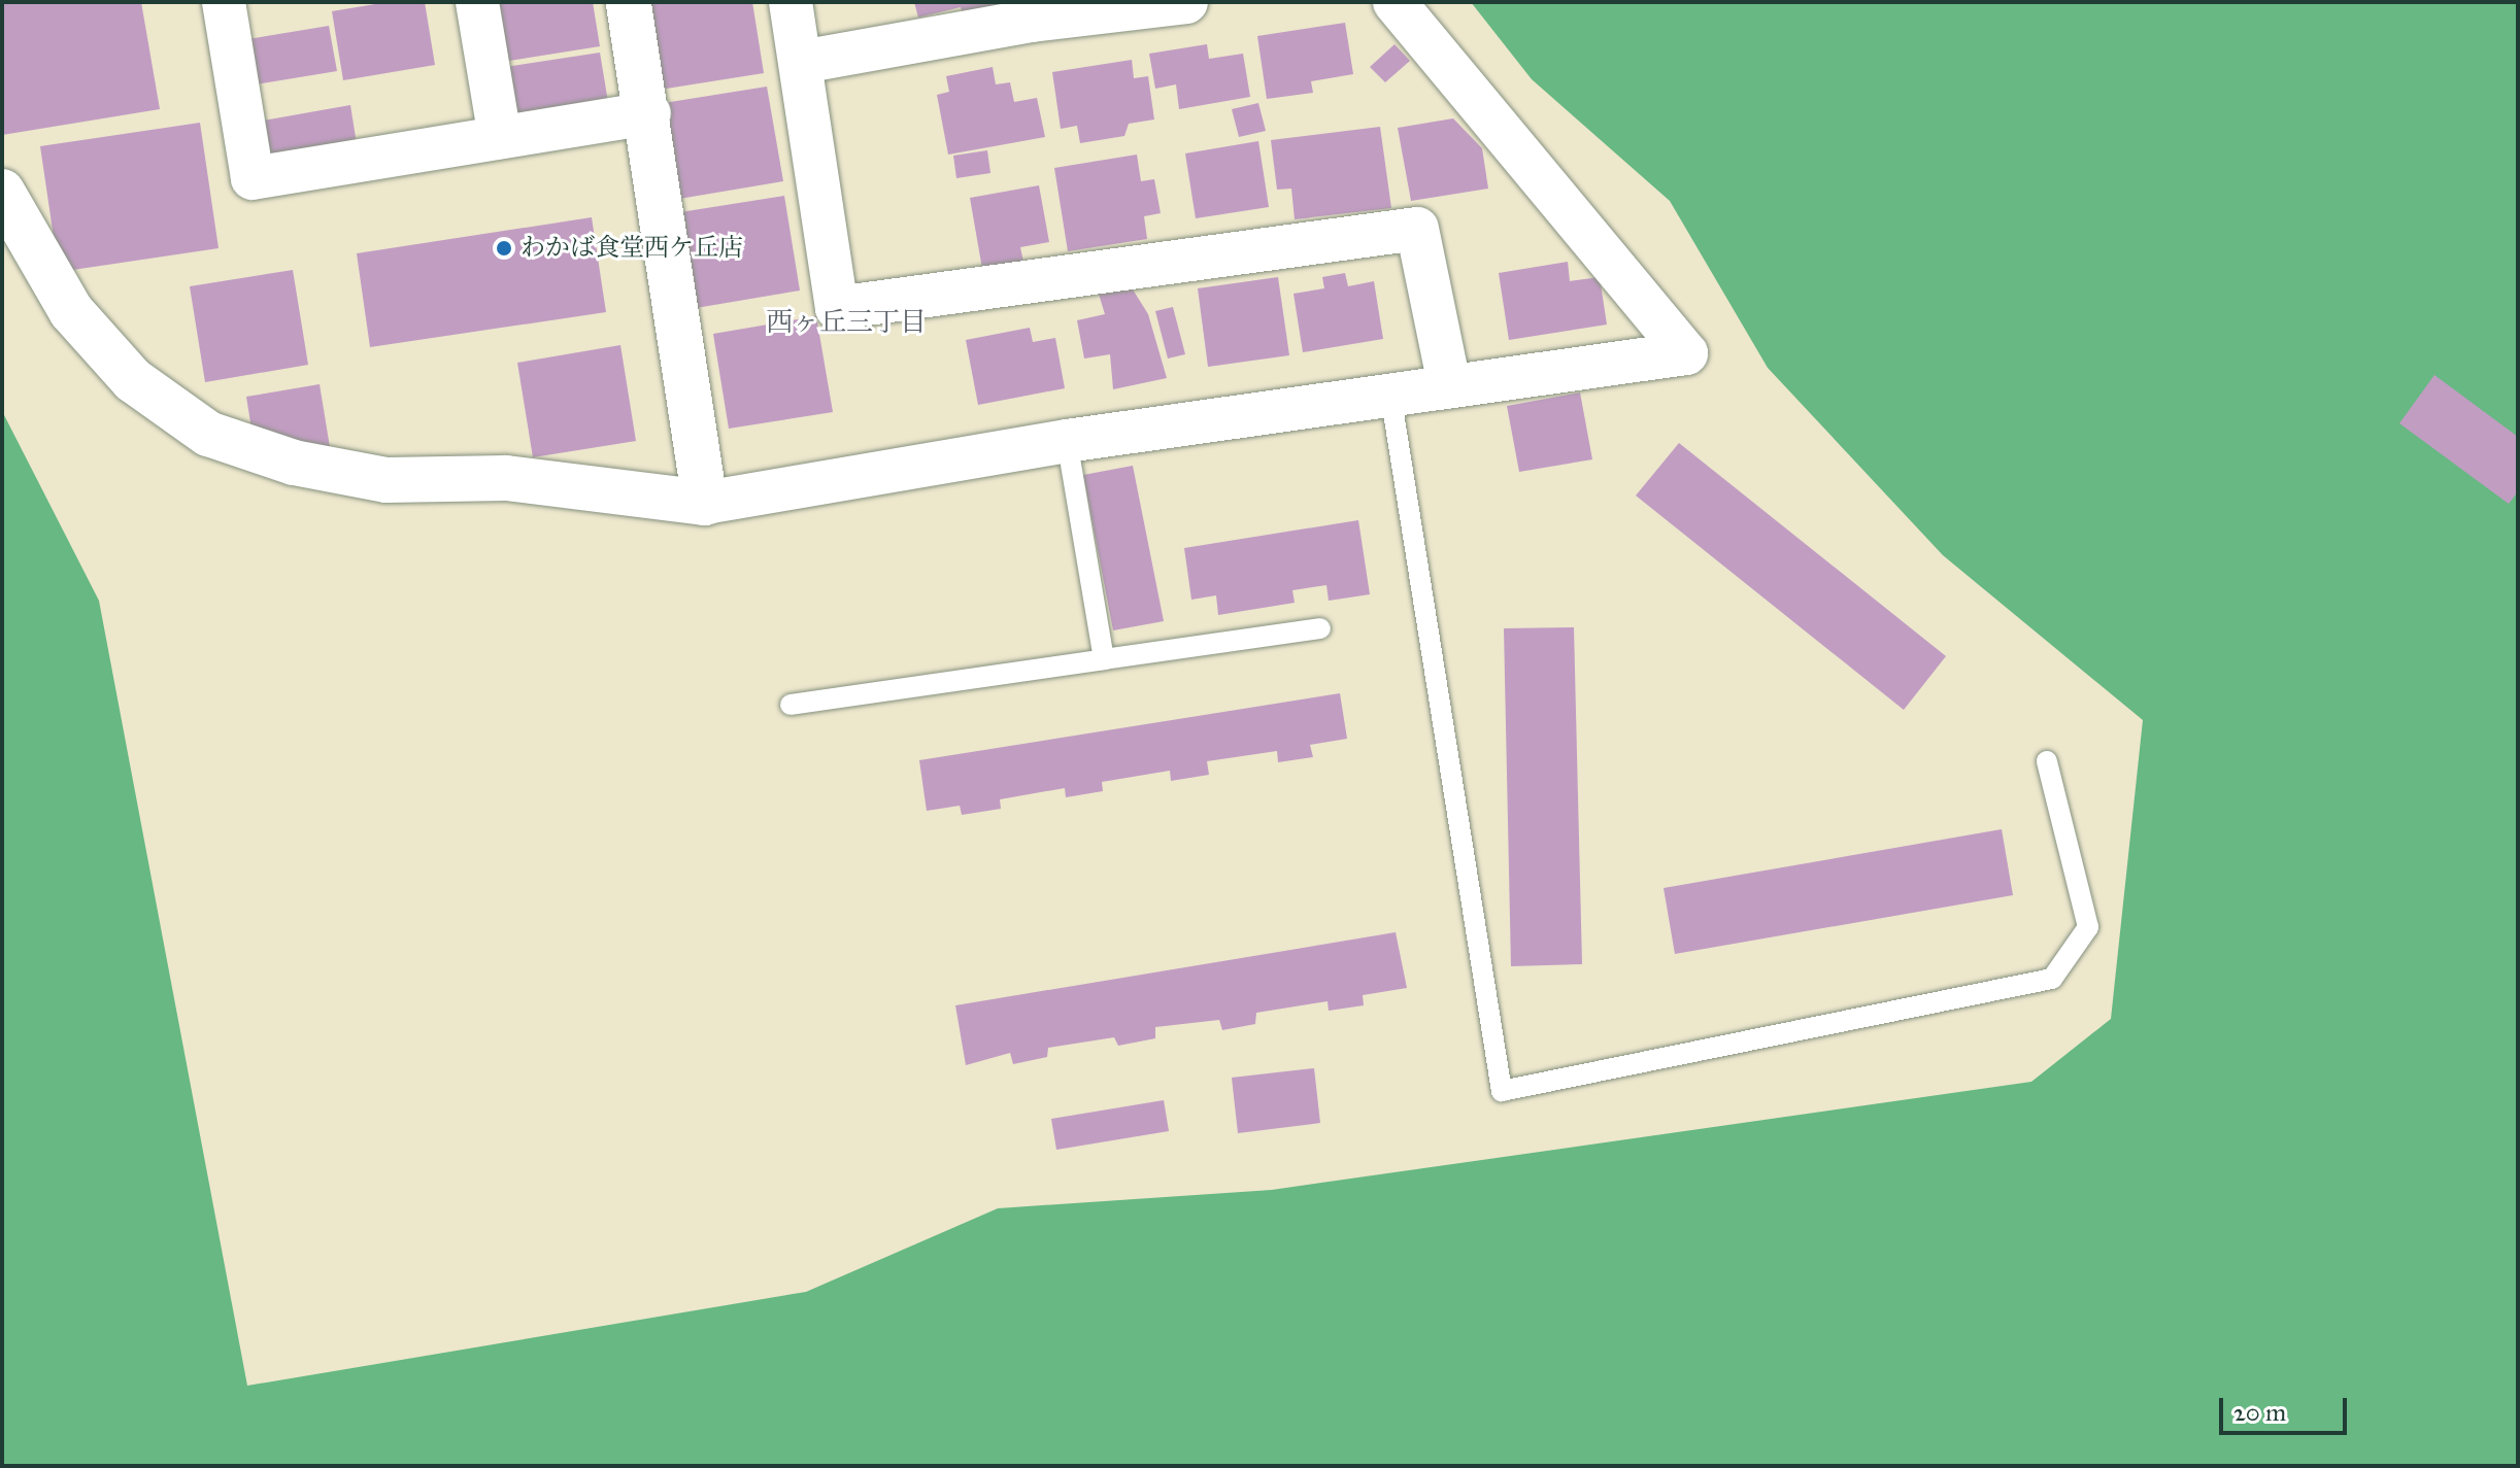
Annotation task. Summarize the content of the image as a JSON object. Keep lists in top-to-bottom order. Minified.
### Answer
{"districts":["西ヶ丘三丁目"],"places":["わかば食堂西ケ丘店"],"scale_bar":"20 m"}
